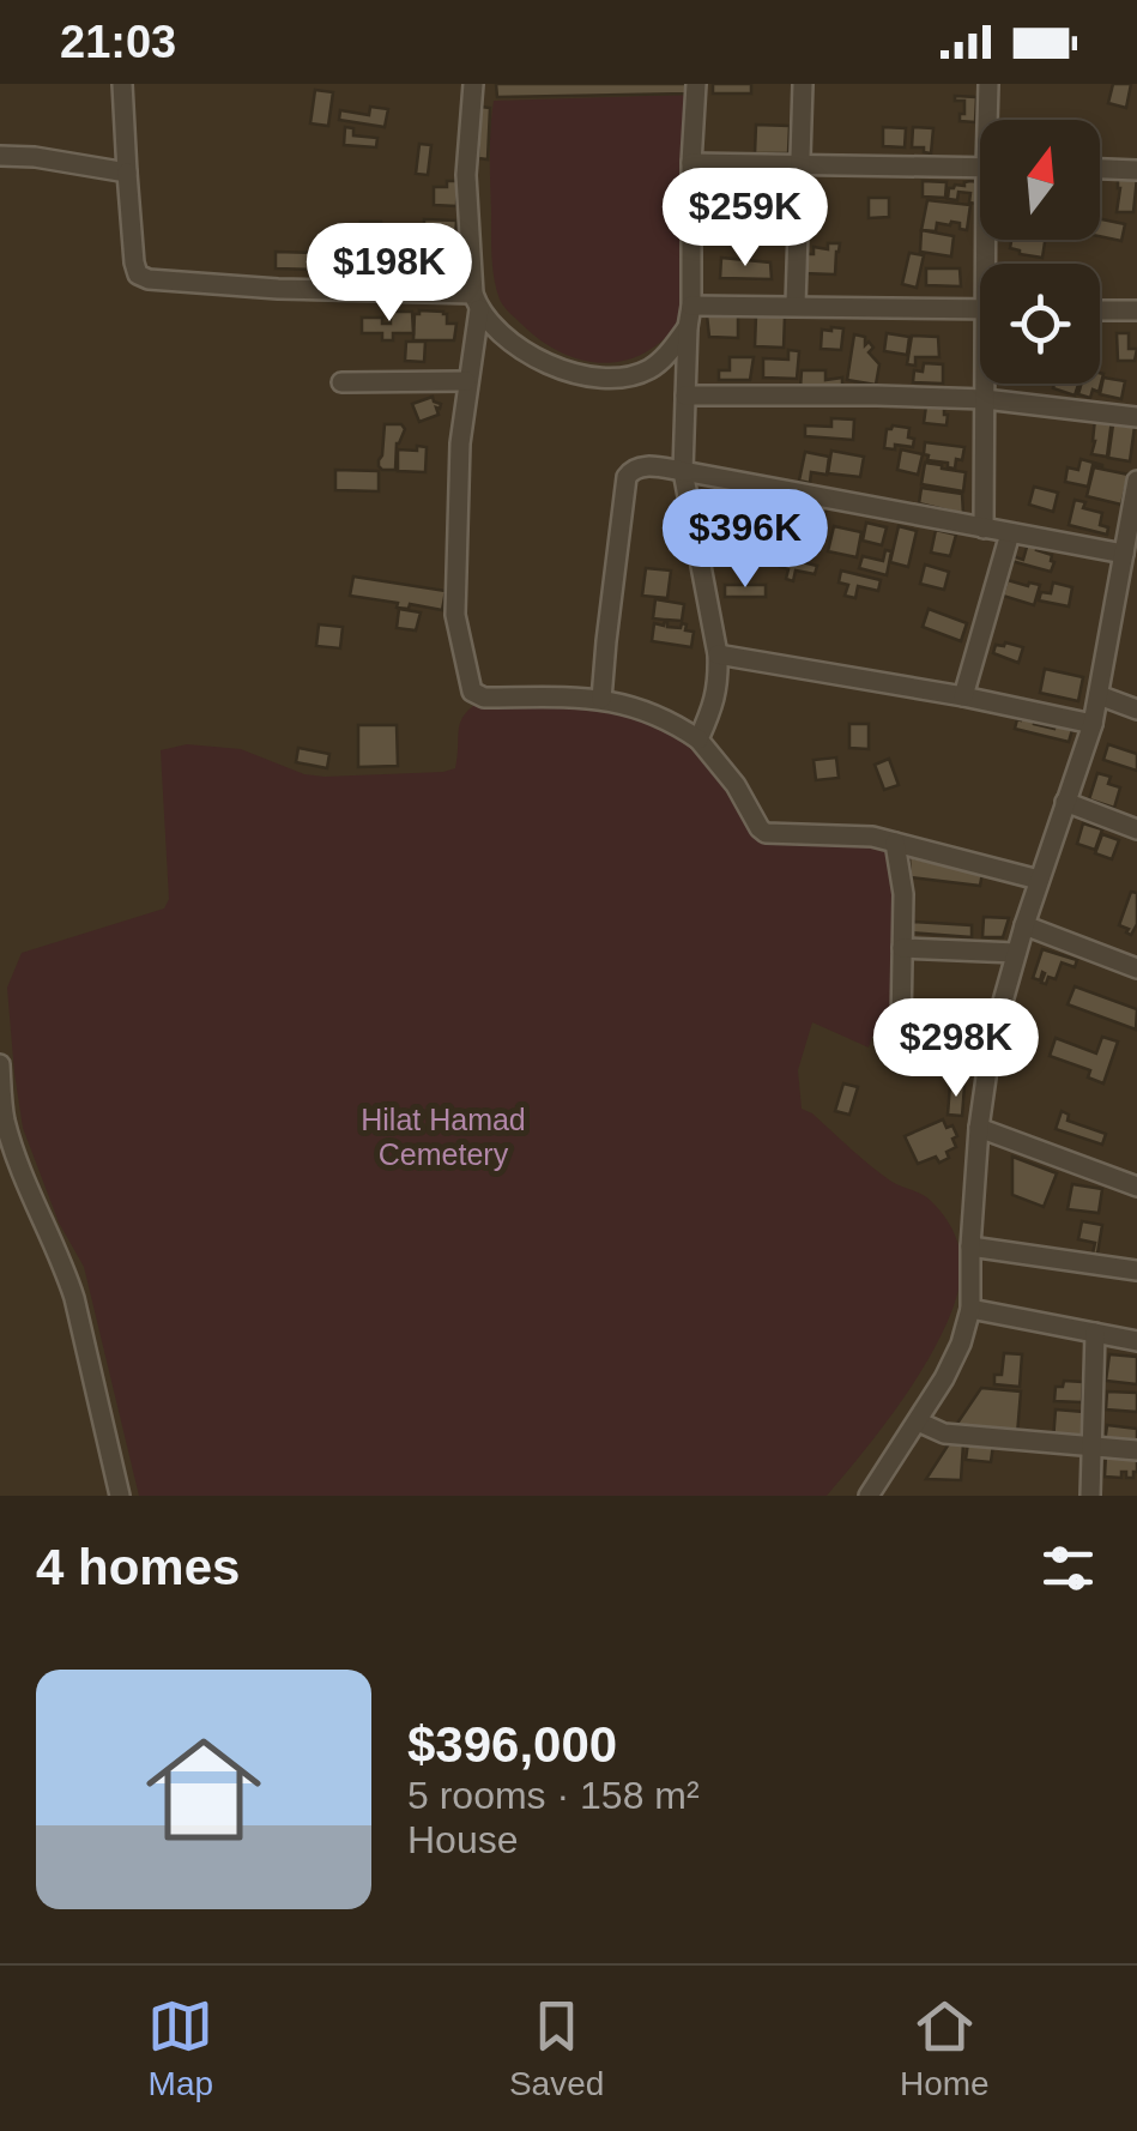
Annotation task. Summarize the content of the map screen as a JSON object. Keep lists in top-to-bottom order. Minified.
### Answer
{"parks":["Hilat Hamad Cemetery"],"north":"top","page":{"status":"21:03","price":["$259K","$198K","$396K","$298K"],"heading":"4 homes","list":[{"name":"$396,000","note":"5 rooms · 158 m² · House"}],"tabs":["Map","Saved","Home"]}}
